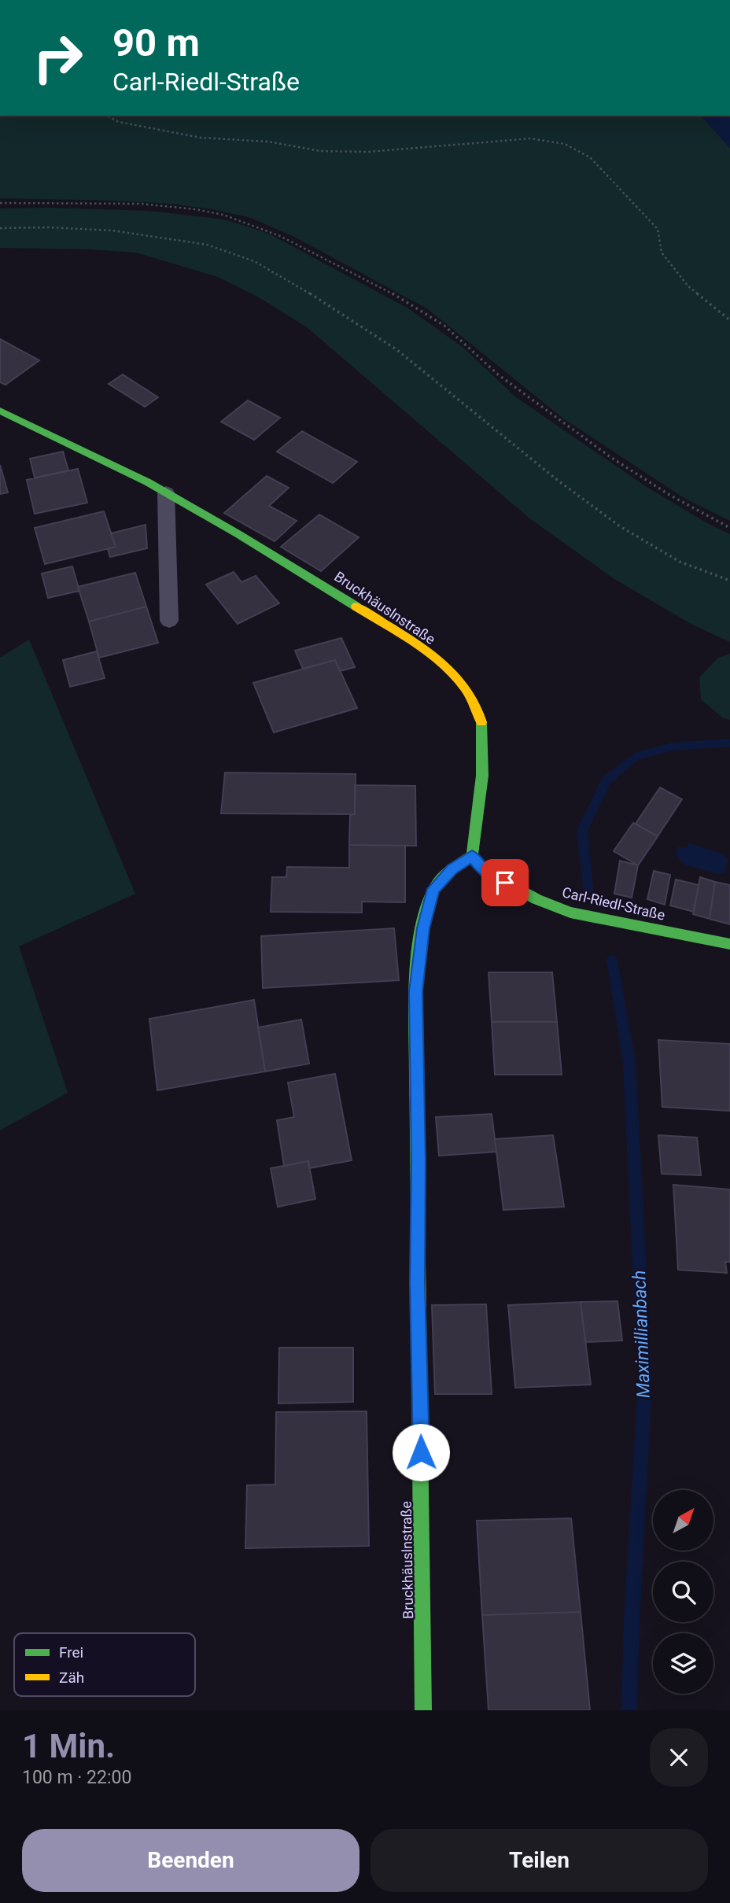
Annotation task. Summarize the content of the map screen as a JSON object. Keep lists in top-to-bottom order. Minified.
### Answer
{"streets":{"street":["Bruckhäuslnstraße","Carl-Riedl-Straße"]},"crossings":[["Bruckhäuslnstraße","Carl-Riedl-Straße"]],"water":["Maximillianbach"],"legend":["Frei","Zäh"],"north":"top right","page":{"turn":["90 m","Carl-Riedl-Straße"],"heading":["1 Min.","100 m · 22:00"],"buttons":["Beenden","Teilen"]}}
